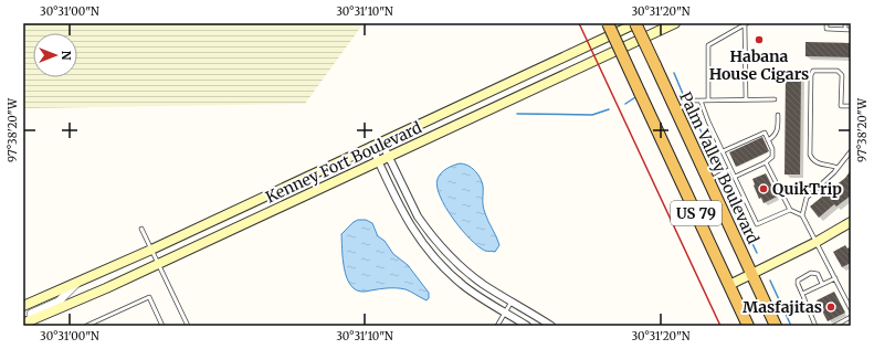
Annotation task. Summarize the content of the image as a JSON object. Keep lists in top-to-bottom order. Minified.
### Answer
{"streets":{"highway":["Palm Valley Boulevard","US 79"],"main road":["Kenney Fort Boulevard"]},"crossings":[["Kenney Fort Boulevard","Palm Valley Boulevard"]],"places":["Habana House Cigars","QuikTrip","Masfajitas"],"north":"right","coordinates":["30°31'00\"N","30°31'10\"N","30°31'20\"N","97°38'20\"W"]}
